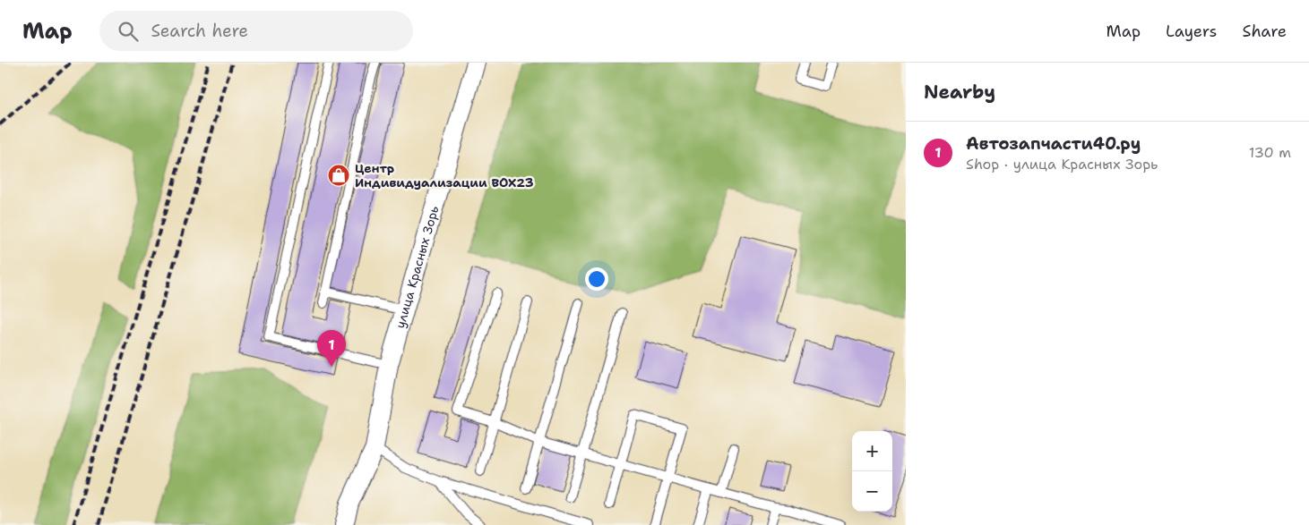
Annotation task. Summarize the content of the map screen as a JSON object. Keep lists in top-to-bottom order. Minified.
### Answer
{"streets":{"street":["улица Красных Зорь"]},"places":{"shop":["Центр Индивидуализации BOX23"]},"page":{"header":"Map","search":"Search here","nav":["Map","Layers","Share"],"heading":"Nearby","list":[{"mark":"1","name":"Автозапчасти40.ру","note":"Shop · улица Красных Зорь","value":"130 m"}],"pins":"1","map_buttons":["+","−"]}}
